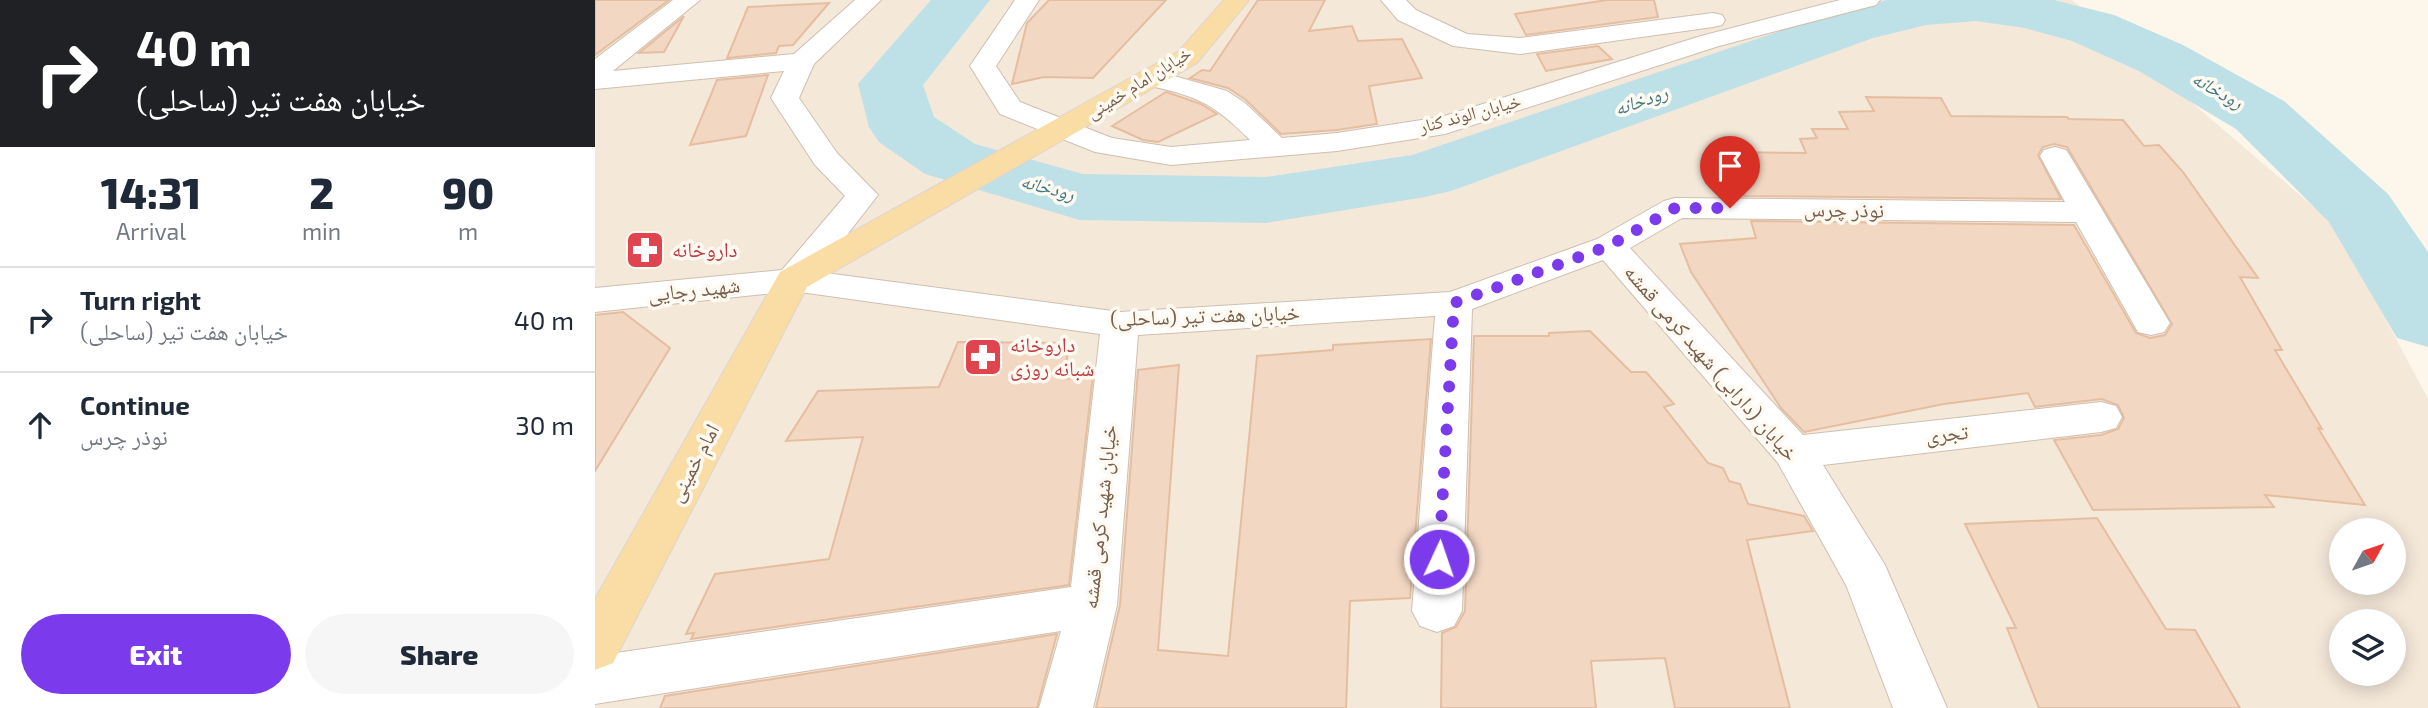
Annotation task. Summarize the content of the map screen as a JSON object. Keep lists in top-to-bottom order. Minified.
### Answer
{"streets":{"main road":["خیابان امام خمینی","امام خمینی"],"street":["خیابان الوند کنار","نوذر چرس","شهید رجایی","خیابان هفت تیر (ساحلی)","خیابان (دارابی) شهید کرمی قمشه","تجری","خیابان شهید کرمی قمشه"]},"crossings":[["خیابان امام خمینی","خیابان الوند کنار"],["خیابان امام خمینی","شهید رجایی"],["خیابان امام خمینی","خیابان هفت تیر (ساحلی)"],["خیابان امام خمینی","امام خمینی"],["نوذر چرس","خیابان هفت تیر (ساحلی)"],["نوذر چرس","خیابان (دارابی) شهید کرمی قمشه"],["شهید رجایی","خیابان هفت تیر (ساحلی)"],["شهید رجایی","امام خمینی"],["خیابان هفت تیر (ساحلی)","خیابان (دارابی) شهید کرمی قمشه"],["خیابان هفت تیر (ساحلی)","امام خمینی"],["خیابان هفت تیر (ساحلی)","خیابان شهید کرمی قمشه"],["خیابان (دارابی) شهید کرمی قمشه","تجری"]],"water":["رودخانه"],"places":{"pharmacy":["داروخانه","داروخانه شبانه روزی"]},"north":"top right","page":{"turn":["40 m","خیابان هفت تیر (ساحلی)"],"eta":["14:31","Arrival","2","min","90","m"],"list":[{"name":"Turn right","note":"خیابان هفت تیر (ساحلی)","value":"40 m"},{"name":"Continue","note":"نوذر چرس","value":"30 m"}],"buttons":["Exit","Share"]}}
